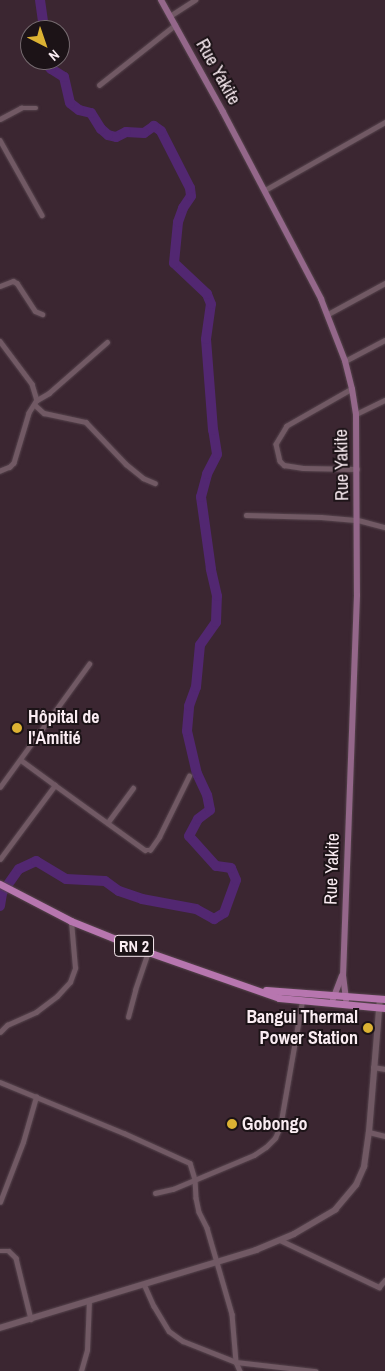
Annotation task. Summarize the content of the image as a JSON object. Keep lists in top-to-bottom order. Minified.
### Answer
{"streets":{"main road":["Rue Yakite","RN 2"]},"crossings":[["Rue Yakite","RN 2"]],"places":["Hôpital de l'Amitié","Bangui Thermal Power Station","Gobongo"],"north":"bottom right"}
